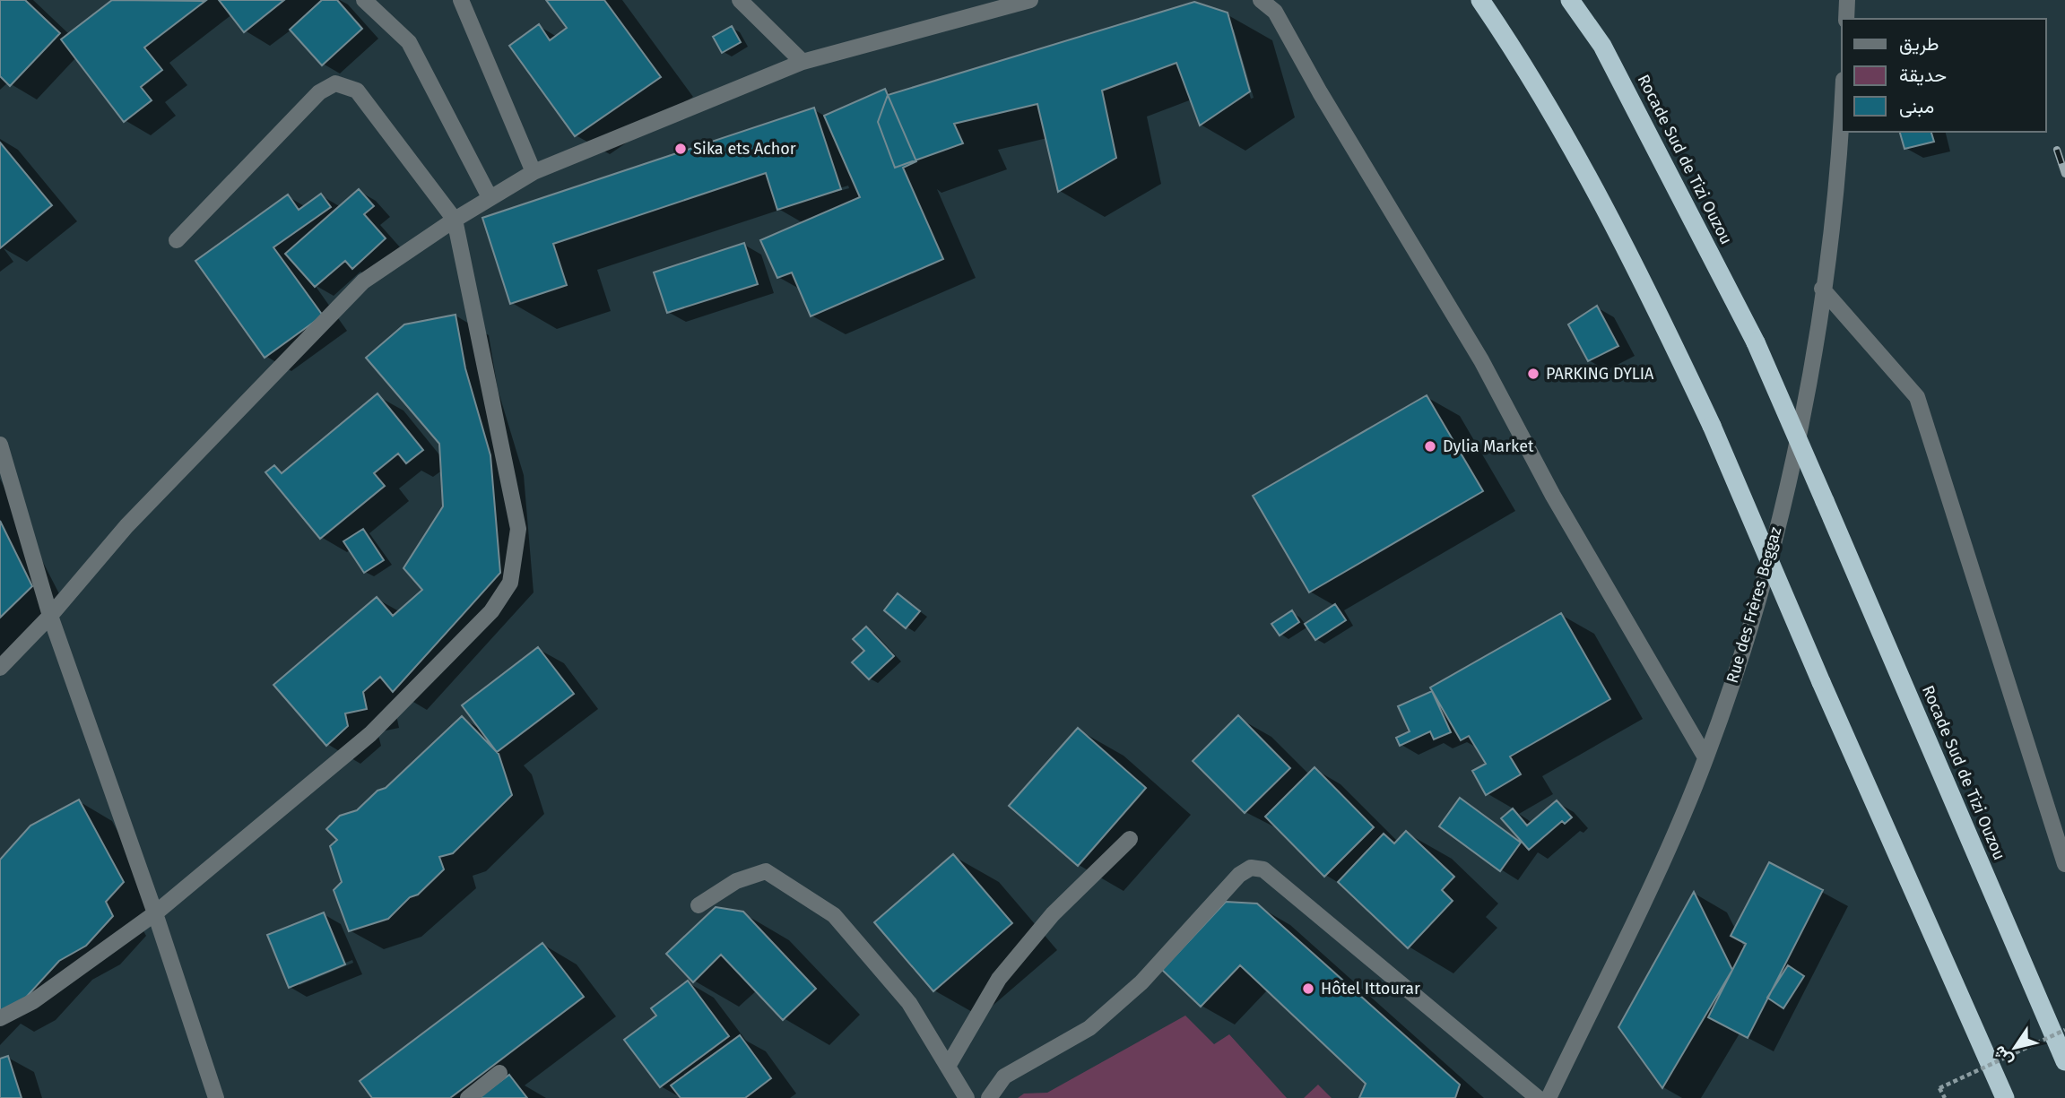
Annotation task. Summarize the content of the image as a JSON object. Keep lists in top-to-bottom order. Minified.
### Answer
{"streets":{"highway":["Rocade Sud de Tizi Ouzou"],"street":["Rue des Frères Beggaz"]},"places":["Sika ets Achor","PARKING DYLIA","Dylia Market","Hôtel Ittourar"],"legend":["طريق","حديقة","مبنى"],"north":"bottom left"}
